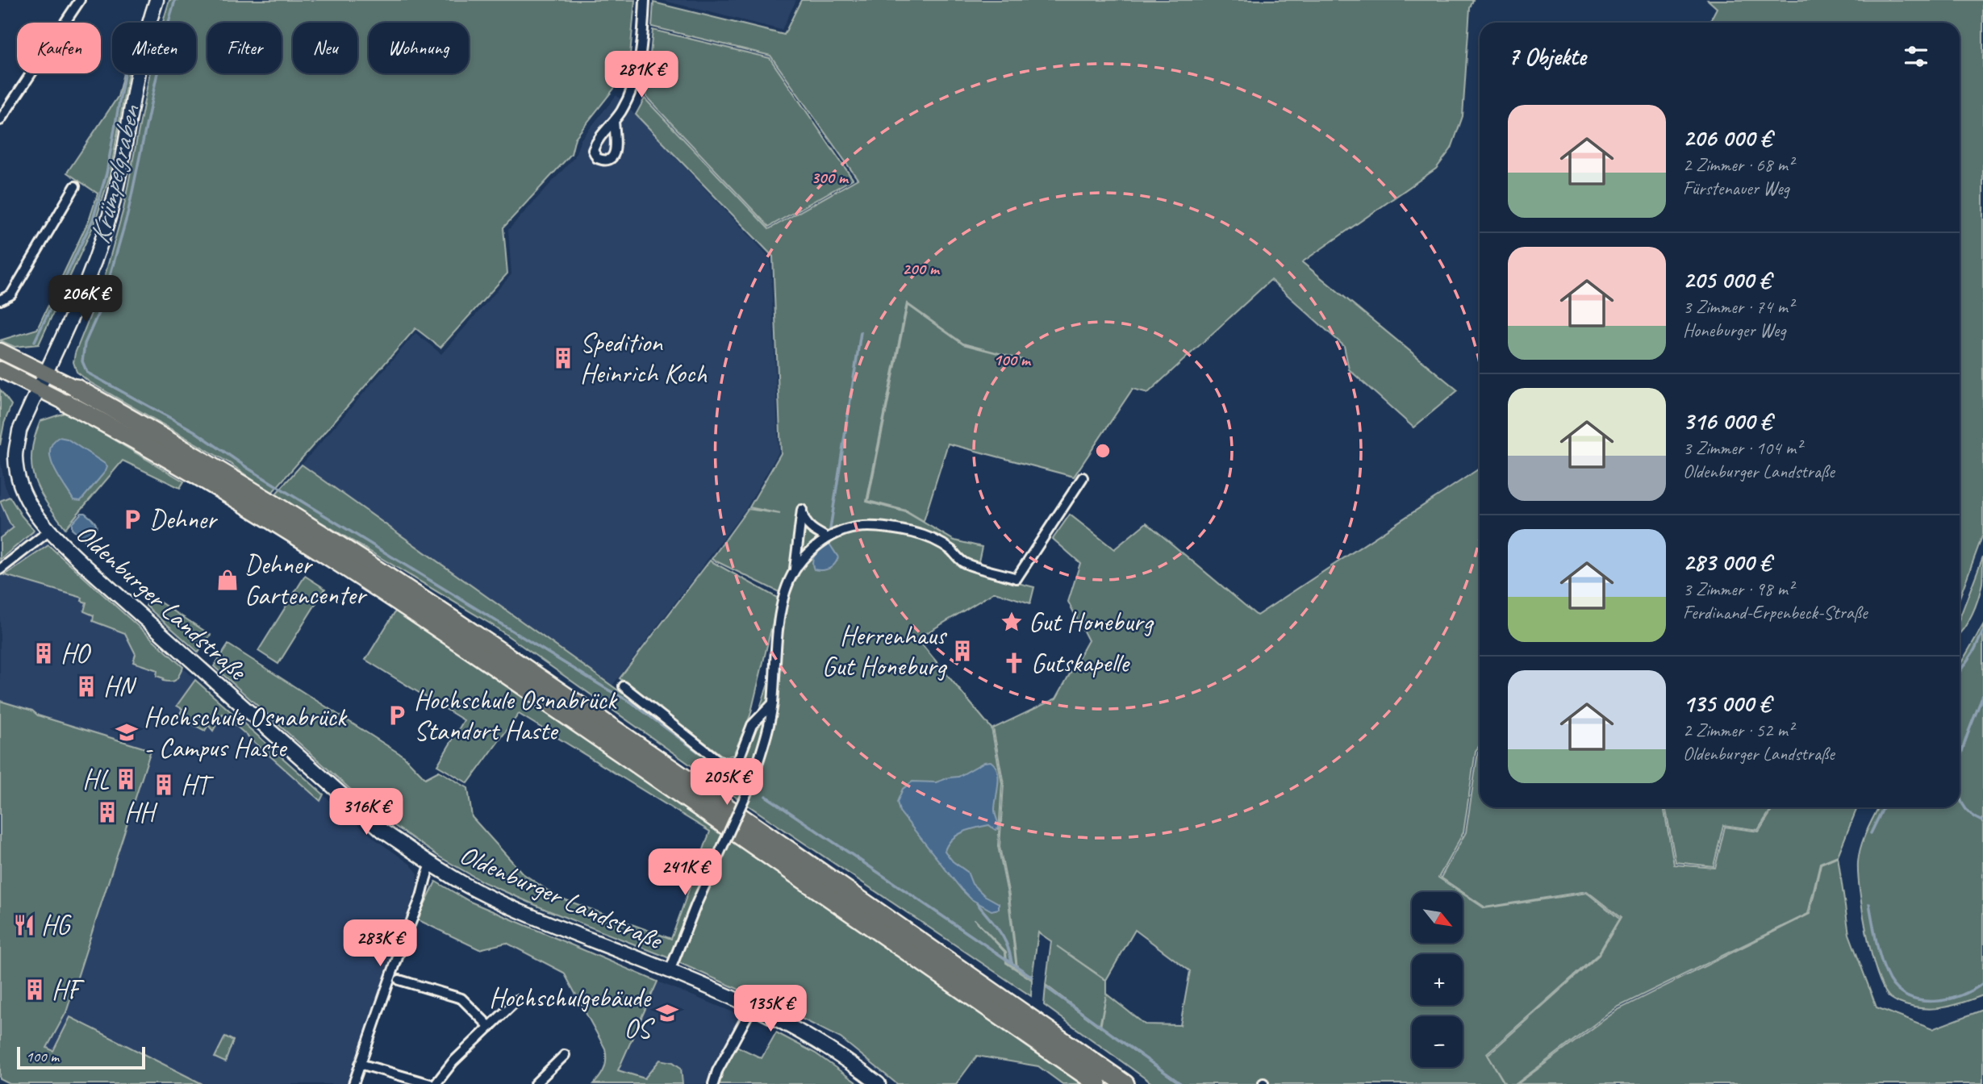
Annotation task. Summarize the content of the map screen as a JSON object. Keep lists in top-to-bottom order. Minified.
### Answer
{"streets":{"street":["Oldenburger Landstraße"]},"water":["Krümpelgraben"],"places":{"building":["Spedition Heinrich Koch","Herrenhaus Gut Honeburg","HO","HN","HL","HT","HH","HF"],"parking":["Dehner","Hochschule Osnabrück Standort Haste"],"shop":["Dehner Gartencenter"],"place":["Gut Honeburg"],"church":["Gutskapelle"],"school or university":["Hochschule Osnabrück - Campus Haste","Hochschulgebäude OS"],"restaurant":["HG"]},"scale_bar":"100 m","north":"bottom right","page":{"chip":["Kaufen","Mieten","Filter","Neu","Wohnung"],"heading":"7 Objekte","price":["281K €","206K €","205K €","316K €","241K €","283K €","135K €"],"list":[{"name":"206 000 €","note":"2 Zimmer · 68 m² · Fürstenauer Weg"},{"name":"205 000 €","note":"3 Zimmer · 74 m² · Honeburger Weg"},{"name":"316 000 €","note":"3 Zimmer · 104 m² · Oldenburger Landstraße"},{"name":"283 000 €","note":"3 Zimmer · 98 m² · Ferdinand-Erpenbeck-Straße"},{"name":"135 000 €","note":"2 Zimmer · 52 m² · Oldenburger Landstraße"}],"map_buttons":["+","−"],"scale":"100 m"},"rings":["300 m","200 m","100 m"]}
